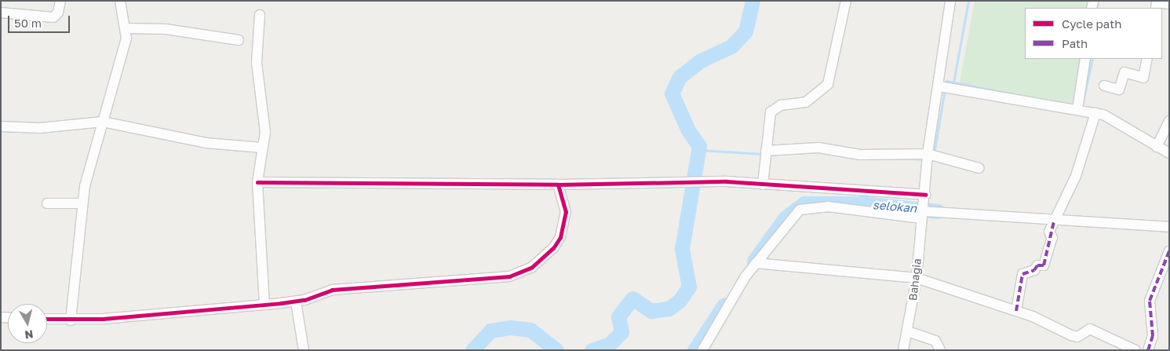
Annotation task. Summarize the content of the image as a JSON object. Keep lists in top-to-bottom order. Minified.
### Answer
{"streets":{"street":["Bahagia"]},"water":["selokan"],"legend":["Cycle path","Path"],"scale_bar":"50 m","north":"bottom"}
